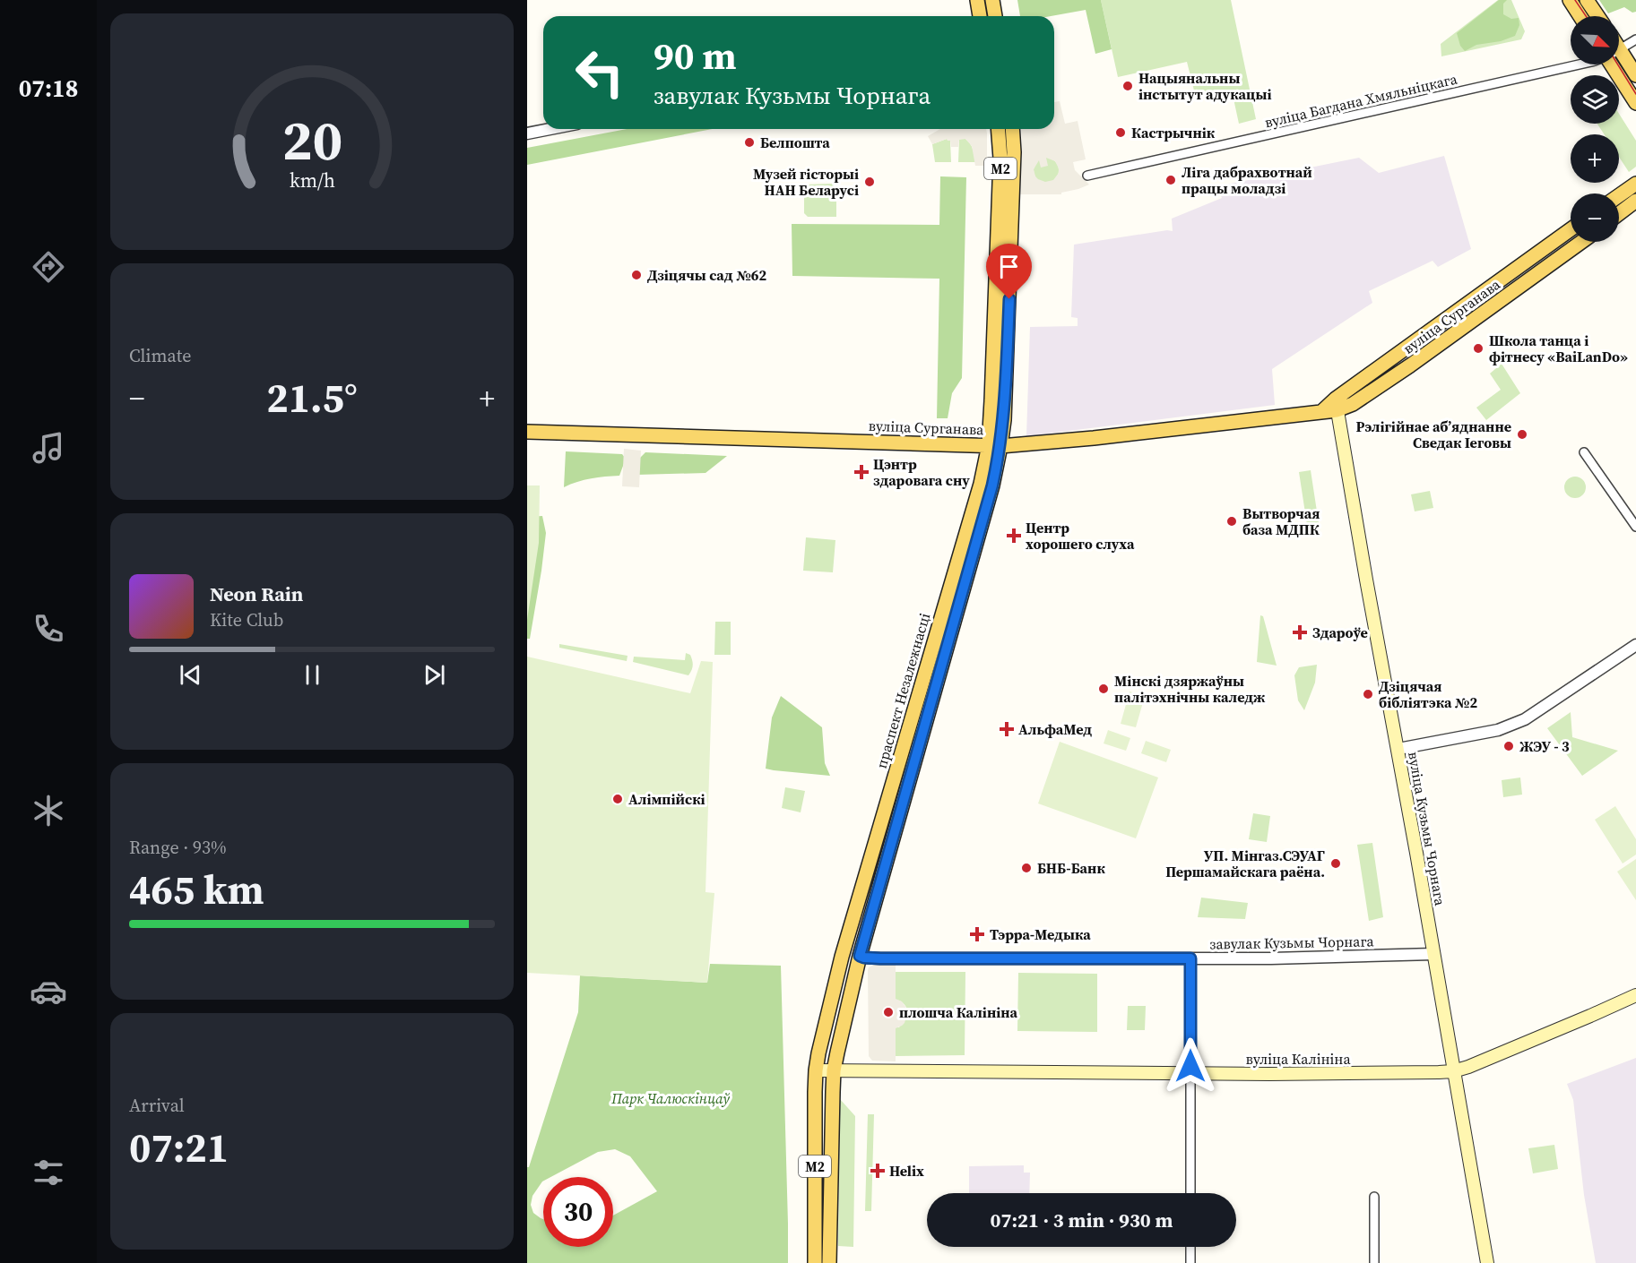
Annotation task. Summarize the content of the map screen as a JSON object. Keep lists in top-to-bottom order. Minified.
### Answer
{"streets":{"main road":["М2","вуліца Сурганава","праспект Незалежнасці","вуліца Кузьмы Чорнага","вуліца Калініна"],"street":["вуліца Багдана Хмяльніцкага","завулак Кузьмы Чорнага"]},"crossings":[["вуліца Сурганава","праспект Незалежнасці"],["вуліца Сурганава","вуліца Кузьмы Чорнага"],["праспект Незалежнасці","завулак Кузьмы Чорнага"],["праспект Незалежнасці","вуліца Калініна"],["вуліца Кузьмы Чорнага","завулак Кузьмы Чорнага"],["вуліца Кузьмы Чорнага","вуліца Калініна"]],"parks":["Парк Чалюскінцаў"],"places":{"other":["Нацыянальны інстытут адукацыі","Кастрычнік","Белпошта","Ліга дабрахвотнай працы моладзі","Музей гісторыі НАН Беларусі","Дзіцячы сад №62","Школа танца і фітнесу «BaiLanDo»","Рэлігійнае абʼяднанне Сведак Іеговы","Вытворчая база МДПК","Мінскі дзяржаўны палітэхнічны каледж","Дзіцячая бібліятэка №2","ЖЭУ - 3","Алімпійскі","УП. Мінгаз.СЭУАГ Першамайскага раёна.","БНБ-Банк","плошча Калініна"],"health":["Цэнтр здаровага сну","Центр хорошего слуха","Здароўе","АльфаМед","Тэрра-Медыка","Helix"]},"north":"bottom right","page":{"tabs":"07:18","map_buttons":["+","−"],"turn":["90 m","завулак Кузьмы Чорнага"],"tile":["Climate",["Range · 93%","465 km"],["Arrival","07:21"]],"heat":["−","21.5°","+"],"song":["Neon Rain","Kite Club"],"limit":"30","trip":"07:21 · 3 min · 930 m","gauge":["20","km/h"]}}
